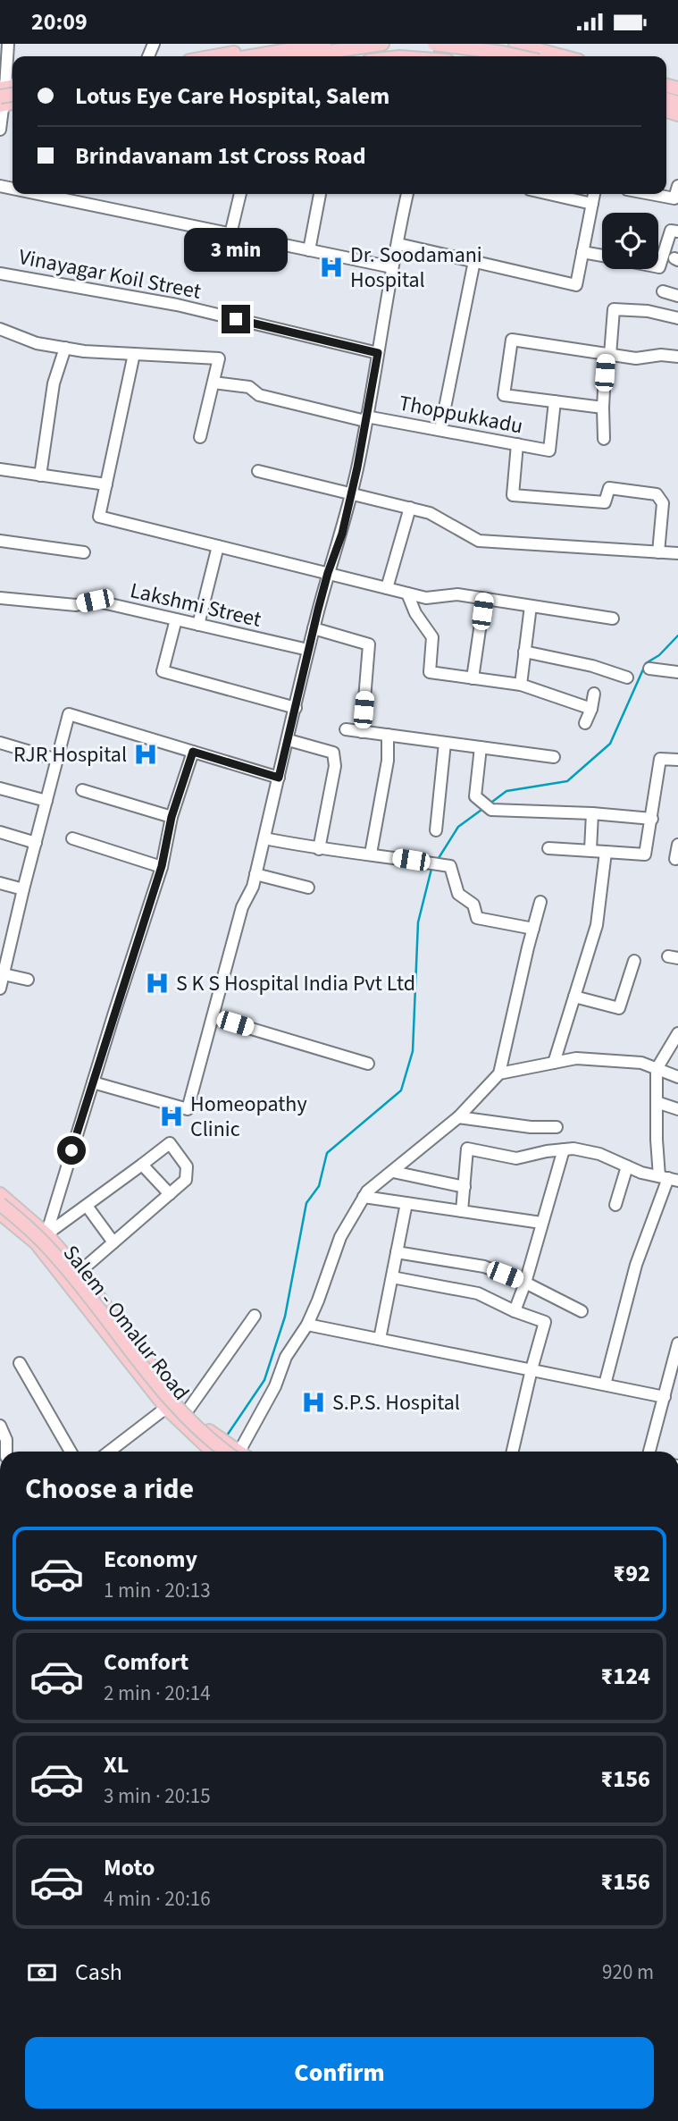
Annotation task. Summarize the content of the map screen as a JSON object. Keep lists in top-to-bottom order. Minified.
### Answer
{"streets":{"main road":["Salem - Omalur Road"],"street":["Vinayagar Koil Street","Thoppukkadu","Lakshmi Street"]},"places":{"hospital":["Dr. Soodamani Hospital","RJR Hospital","S K S Hospital India Pvt Ltd","Homeopathy Clinic","S.P.S. Hospital"]},"page":{"status":"20:09","banner":["Lotus Eye Care Hospital, Salem","Brindavanam 1st Cross Road"],"bubble":"3 min","heading":"Choose a ride","list":[{"name":"Economy","note":"1 min · 20:13","value":"₹92"},{"name":"Comfort","note":"2 min · 20:14","value":"₹124"},{"name":"XL","note":"3 min · 20:15","value":"₹156"},{"name":"Moto","note":"4 min · 20:16","value":"₹156"}],"pay":["Cash","920 m"],"buttons":"Confirm"}}
